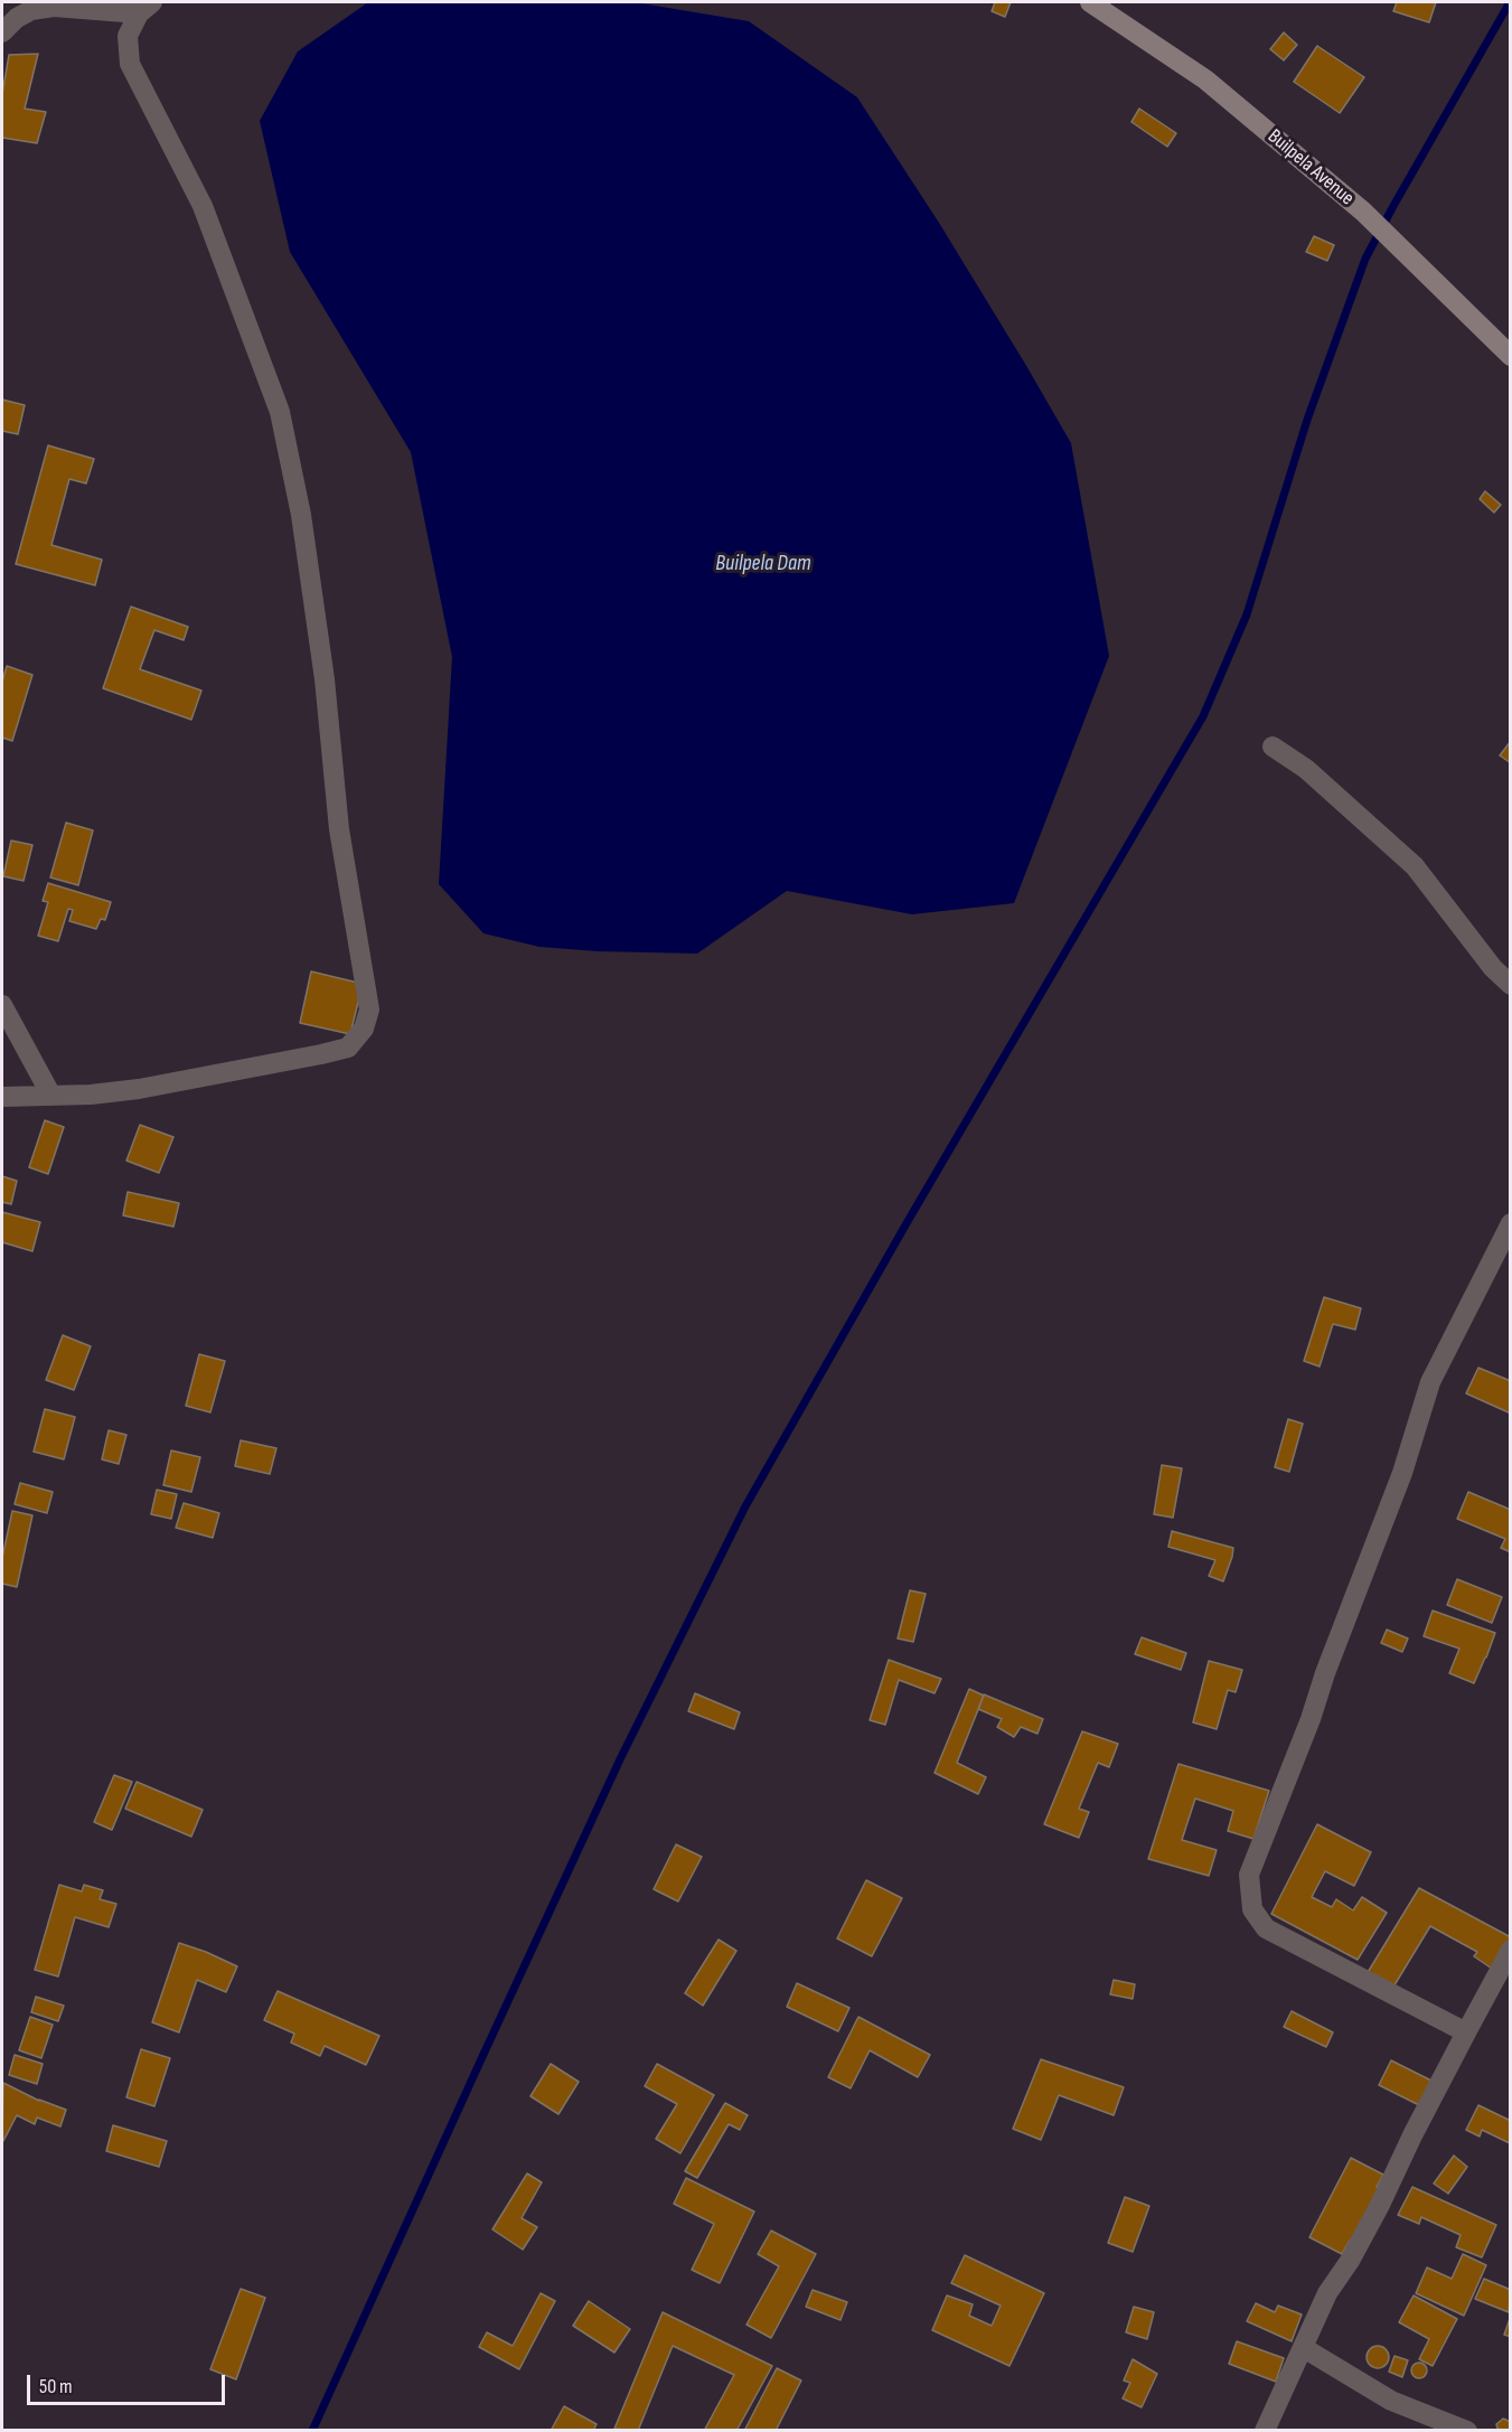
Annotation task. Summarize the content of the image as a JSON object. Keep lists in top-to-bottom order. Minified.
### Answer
{"streets":{"street":["Builpela Avenue"]},"water":["Builpela Dam"],"scale_bar":"50 m"}
